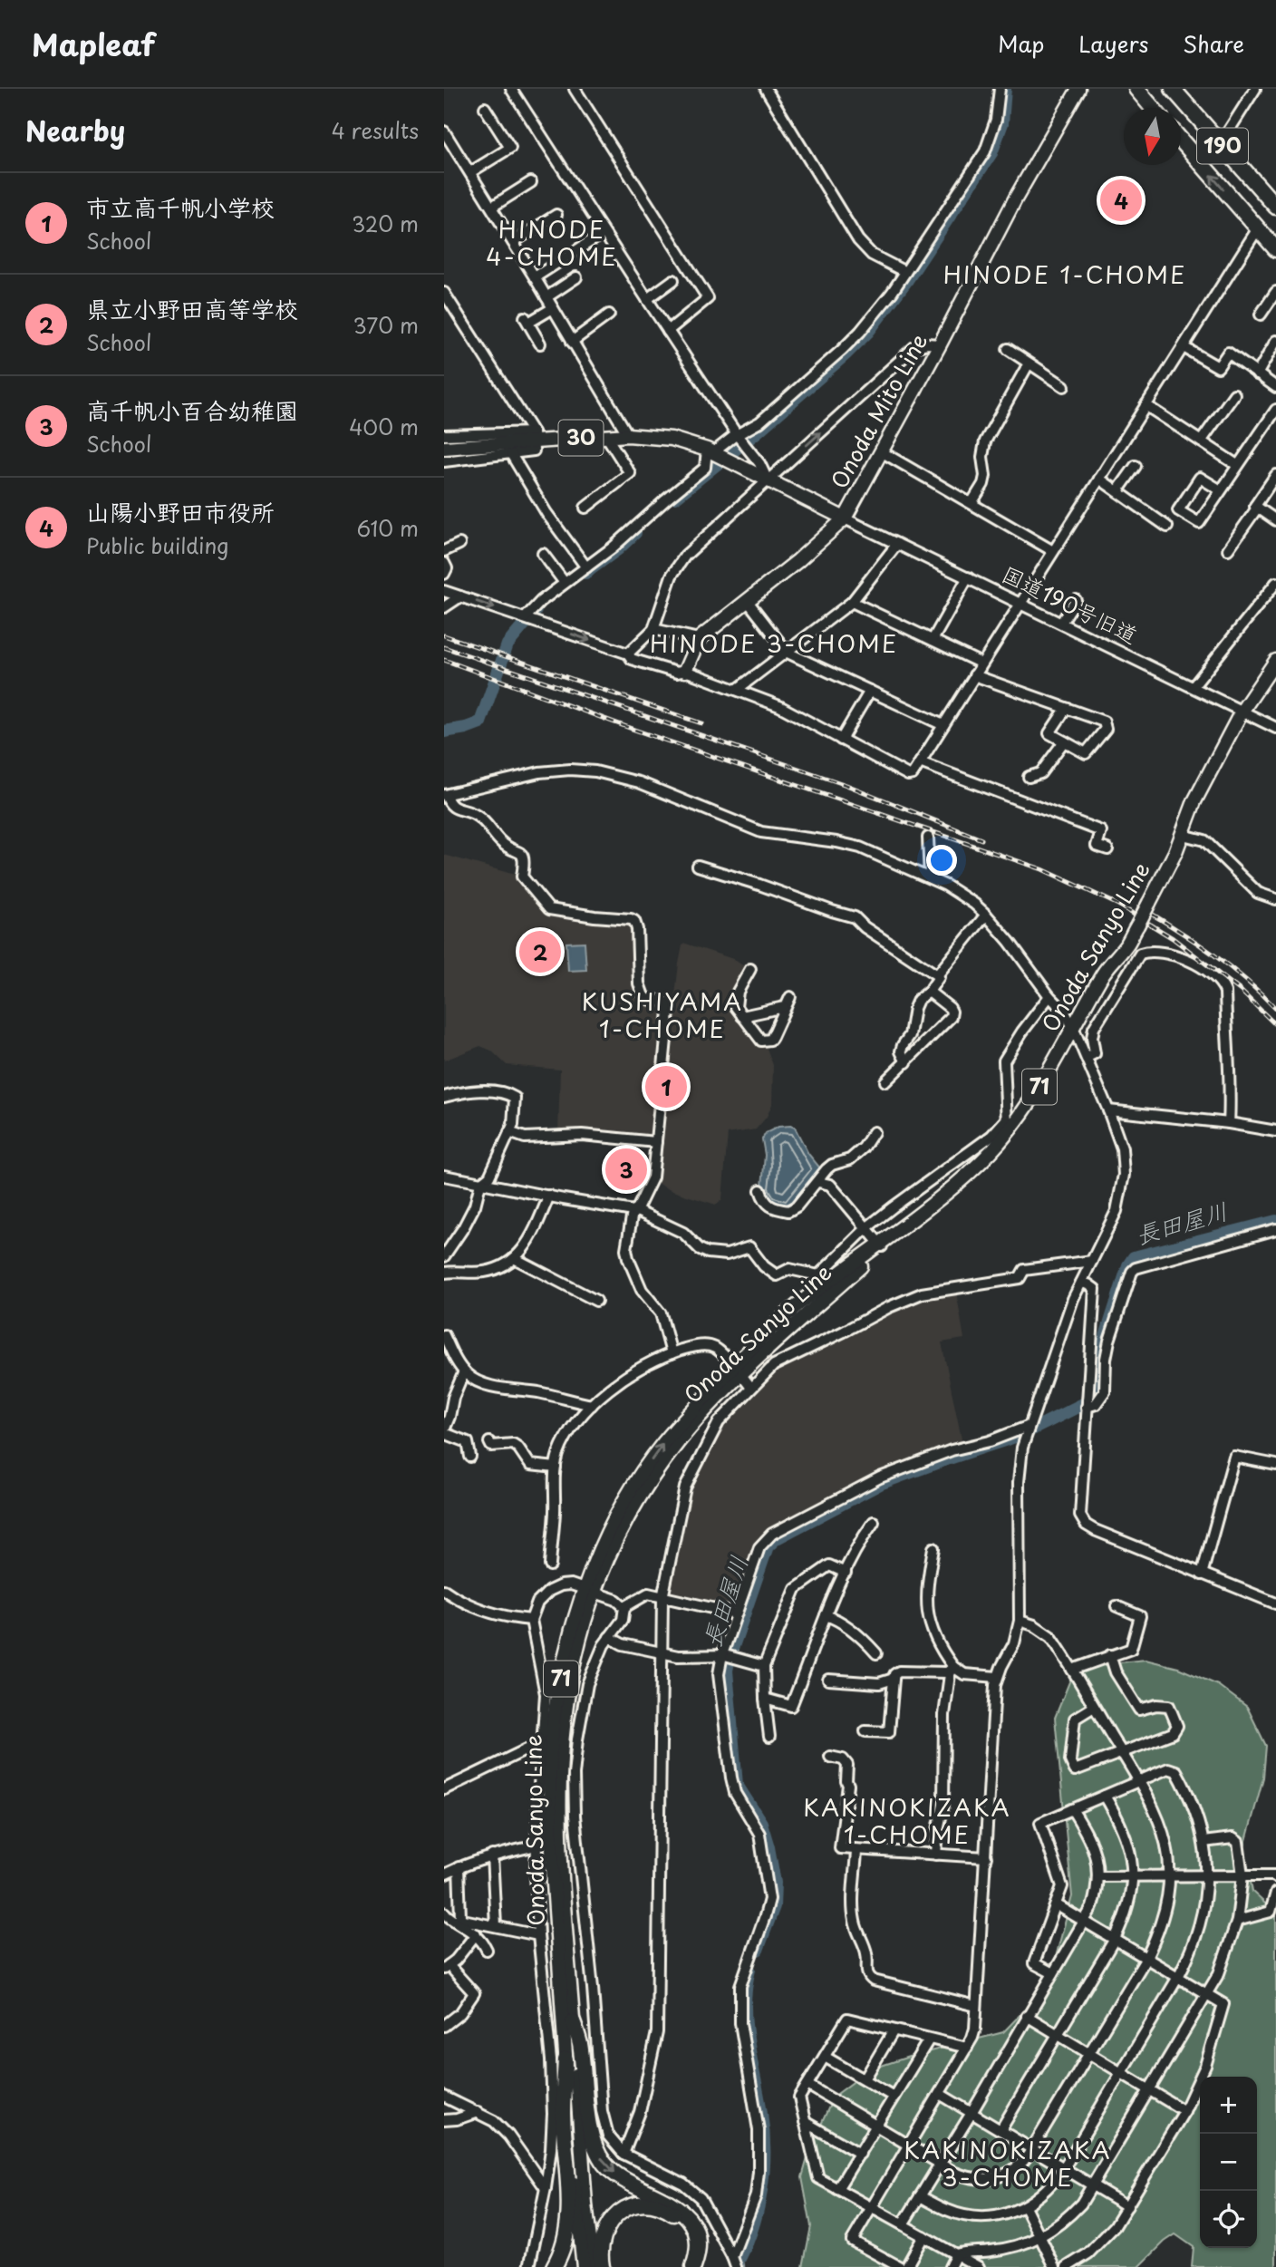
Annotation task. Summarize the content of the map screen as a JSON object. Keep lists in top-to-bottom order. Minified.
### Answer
{"streets":{"highway":["190"],"main road":["Onoda Mito Line","30","Onoda Sanyo Line","71"],"street":["国道190号旧道"]},"crossings":[["Onoda Mito Line","国道190号旧道"],["国道190号旧道","Onoda Sanyo Line"]],"districts":["HINODE 4-CHOME","HINODE 1-CHOME","HINODE 3-CHOME","KUSHIYAMA 1-CHOME","KAKINOKIZAKA 1-CHOME","KAKINOKIZAKA 3-CHOME"],"water":["長田屋川"],"north":"bottom","page":{"header":"Mapleaf","nav":["Map","Layers","Share"],"heading":["Nearby","4 results"],"list":[{"mark":"1","name":"市立高千帆小学校","note":"School","value":"320 m"},{"mark":"2","name":"県立小野田高等学校","note":"School","value":"370 m"},{"mark":"3","name":"高千帆小百合幼稚園","note":"School","value":"400 m"},{"mark":"4","name":"山陽小野田市役所","note":"Public building","value":"610 m"}],"pins":["4","2","1","3"],"map_buttons":["+","−"]}}
